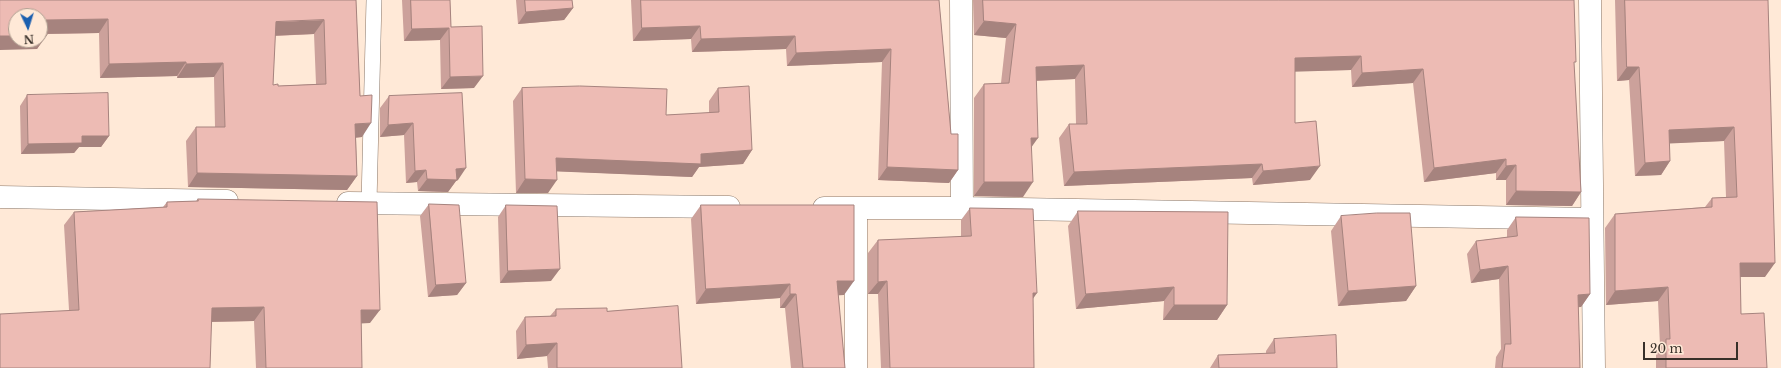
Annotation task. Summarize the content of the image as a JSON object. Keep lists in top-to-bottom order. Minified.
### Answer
{"scale_bar":"20 m","north":"bottom"}
